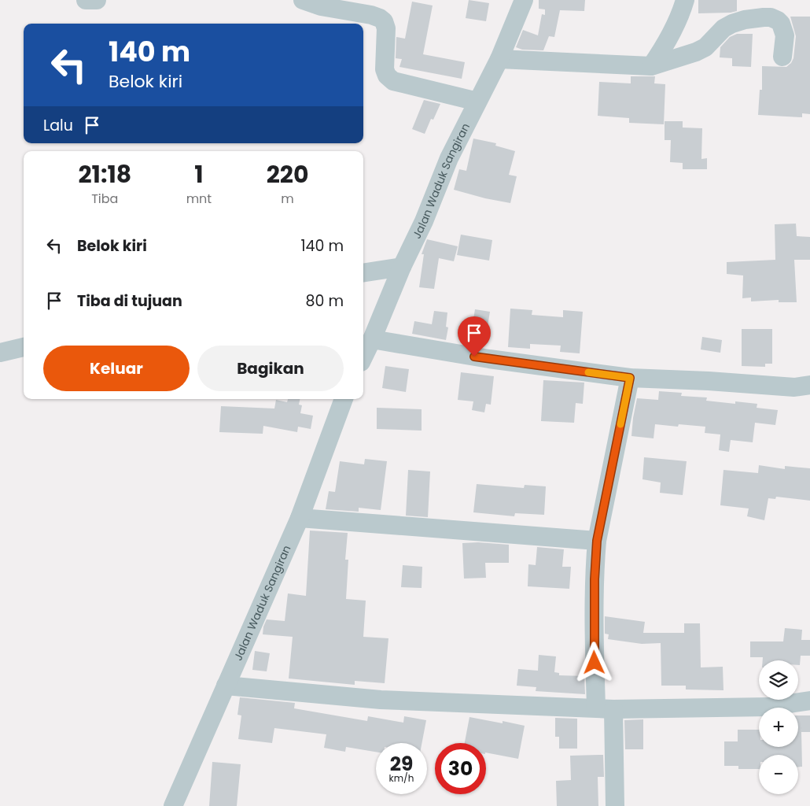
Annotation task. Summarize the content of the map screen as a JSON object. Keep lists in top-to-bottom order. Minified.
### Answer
{"streets":{"street":["Jalan Waduk Sangiran"]},"page":{"turn":["140 m","Belok kiri"],"then":"Lalu","eta":["21:18","Tiba","1","mnt","220","m"],"list":[{"name":"Belok kiri","value":"140 m"},{"name":"Tiba di tujuan","value":"80 m"}],"buttons":["Keluar","Bagikan"],"map_buttons":["+","−"],"speed":"29 km/h","limit":"30"}}
